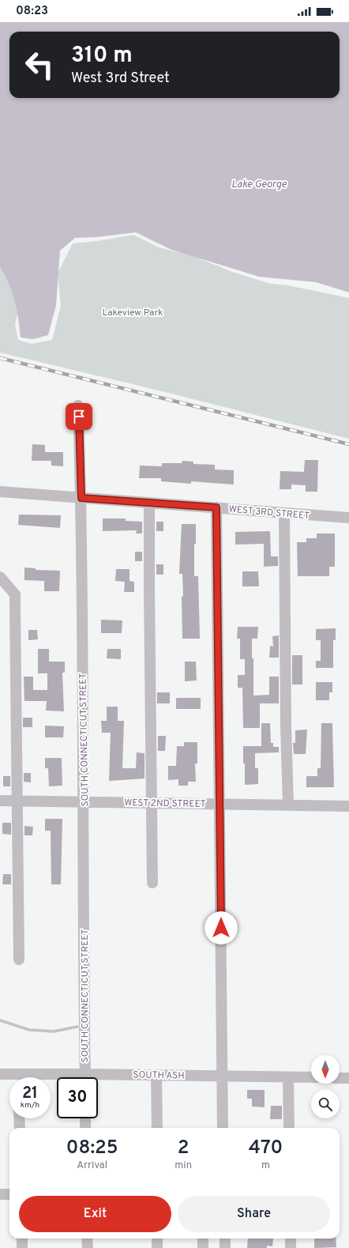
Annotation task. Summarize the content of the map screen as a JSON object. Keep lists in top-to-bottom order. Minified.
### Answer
{"streets":{"street":["WEST 3RD STREET","SOUTH CONNECTICUT STREET","WEST 2ND STREET","SOUTH ASH"]},"crossings":[["WEST 3RD STREET","SOUTH CONNECTICUT STREET"],["SOUTH CONNECTICUT STREET","WEST 2ND STREET"]],"water":["Lake George"],"parks":["Lakeview Park"],"north":"bottom","page":{"status":"08:23","turn":["310 m","West 3rd Street"],"speed":"21 km/h","limit":"30","eta":["08:25","Arrival","2","min","470","m"],"buttons":["Exit","Share"]}}
